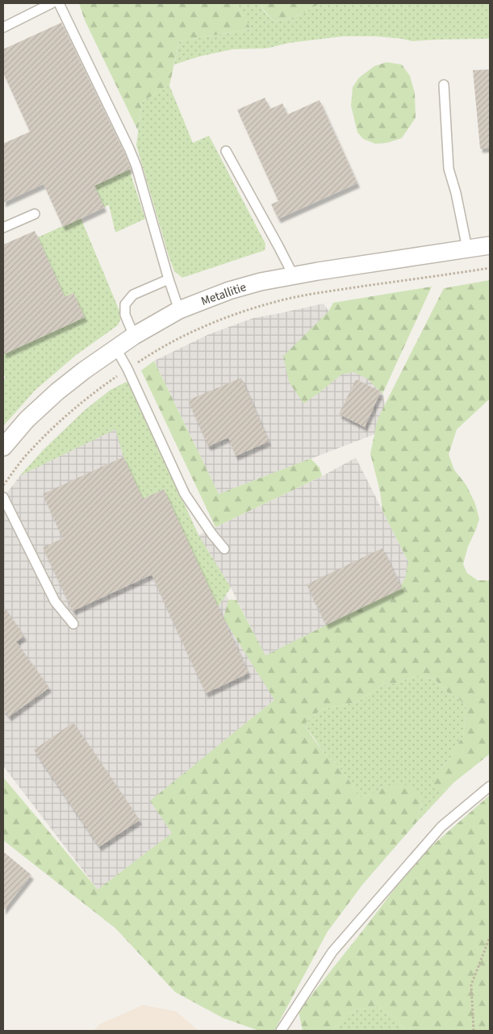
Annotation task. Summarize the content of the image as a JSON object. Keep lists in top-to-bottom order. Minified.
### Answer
{"streets":{"street":["Metallitie"]}}
